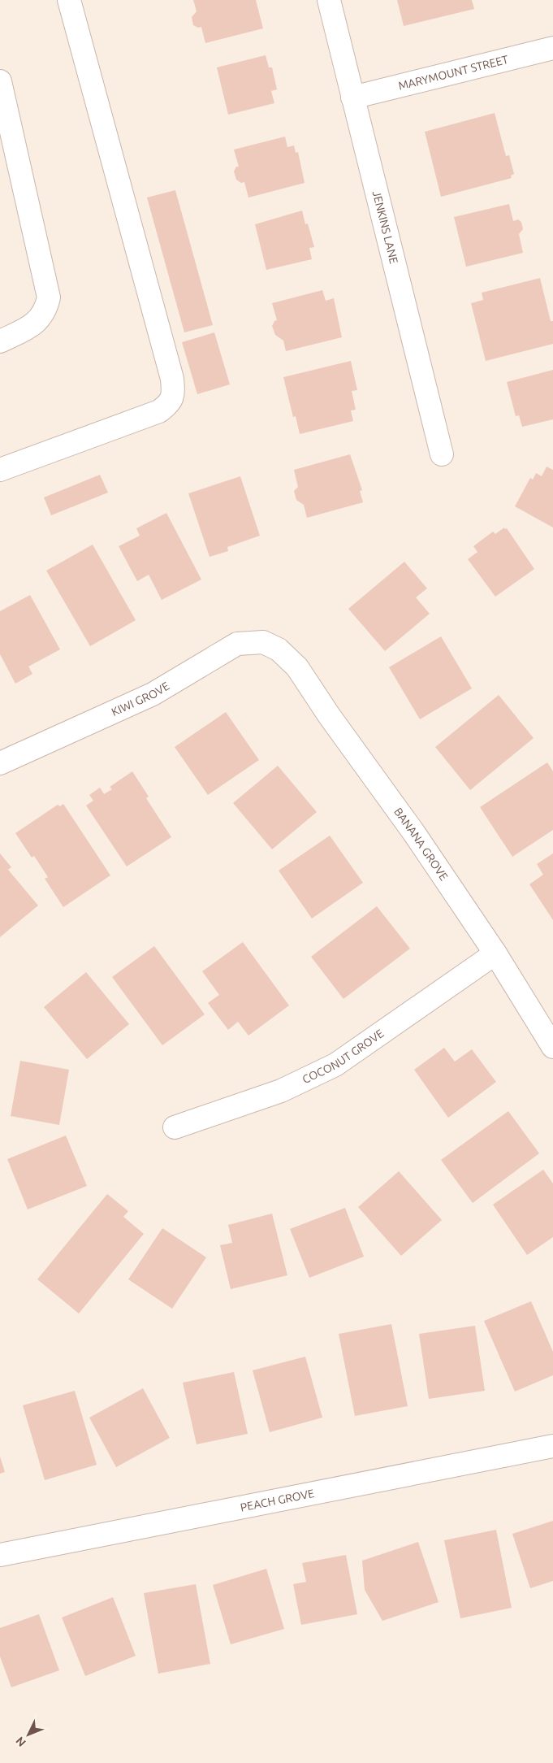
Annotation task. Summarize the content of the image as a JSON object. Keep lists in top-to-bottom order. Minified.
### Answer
{"streets":{"street":["MARYMOUNT STREET","JENKINS LANE","KIWI GROVE","BANANA GROVE","COCONUT GROVE","PEACH GROVE"]},"crossings":[["MARYMOUNT STREET","JENKINS LANE"],["KIWI GROVE","BANANA GROVE"],["BANANA GROVE","COCONUT GROVE"]],"north":"bottom left"}
